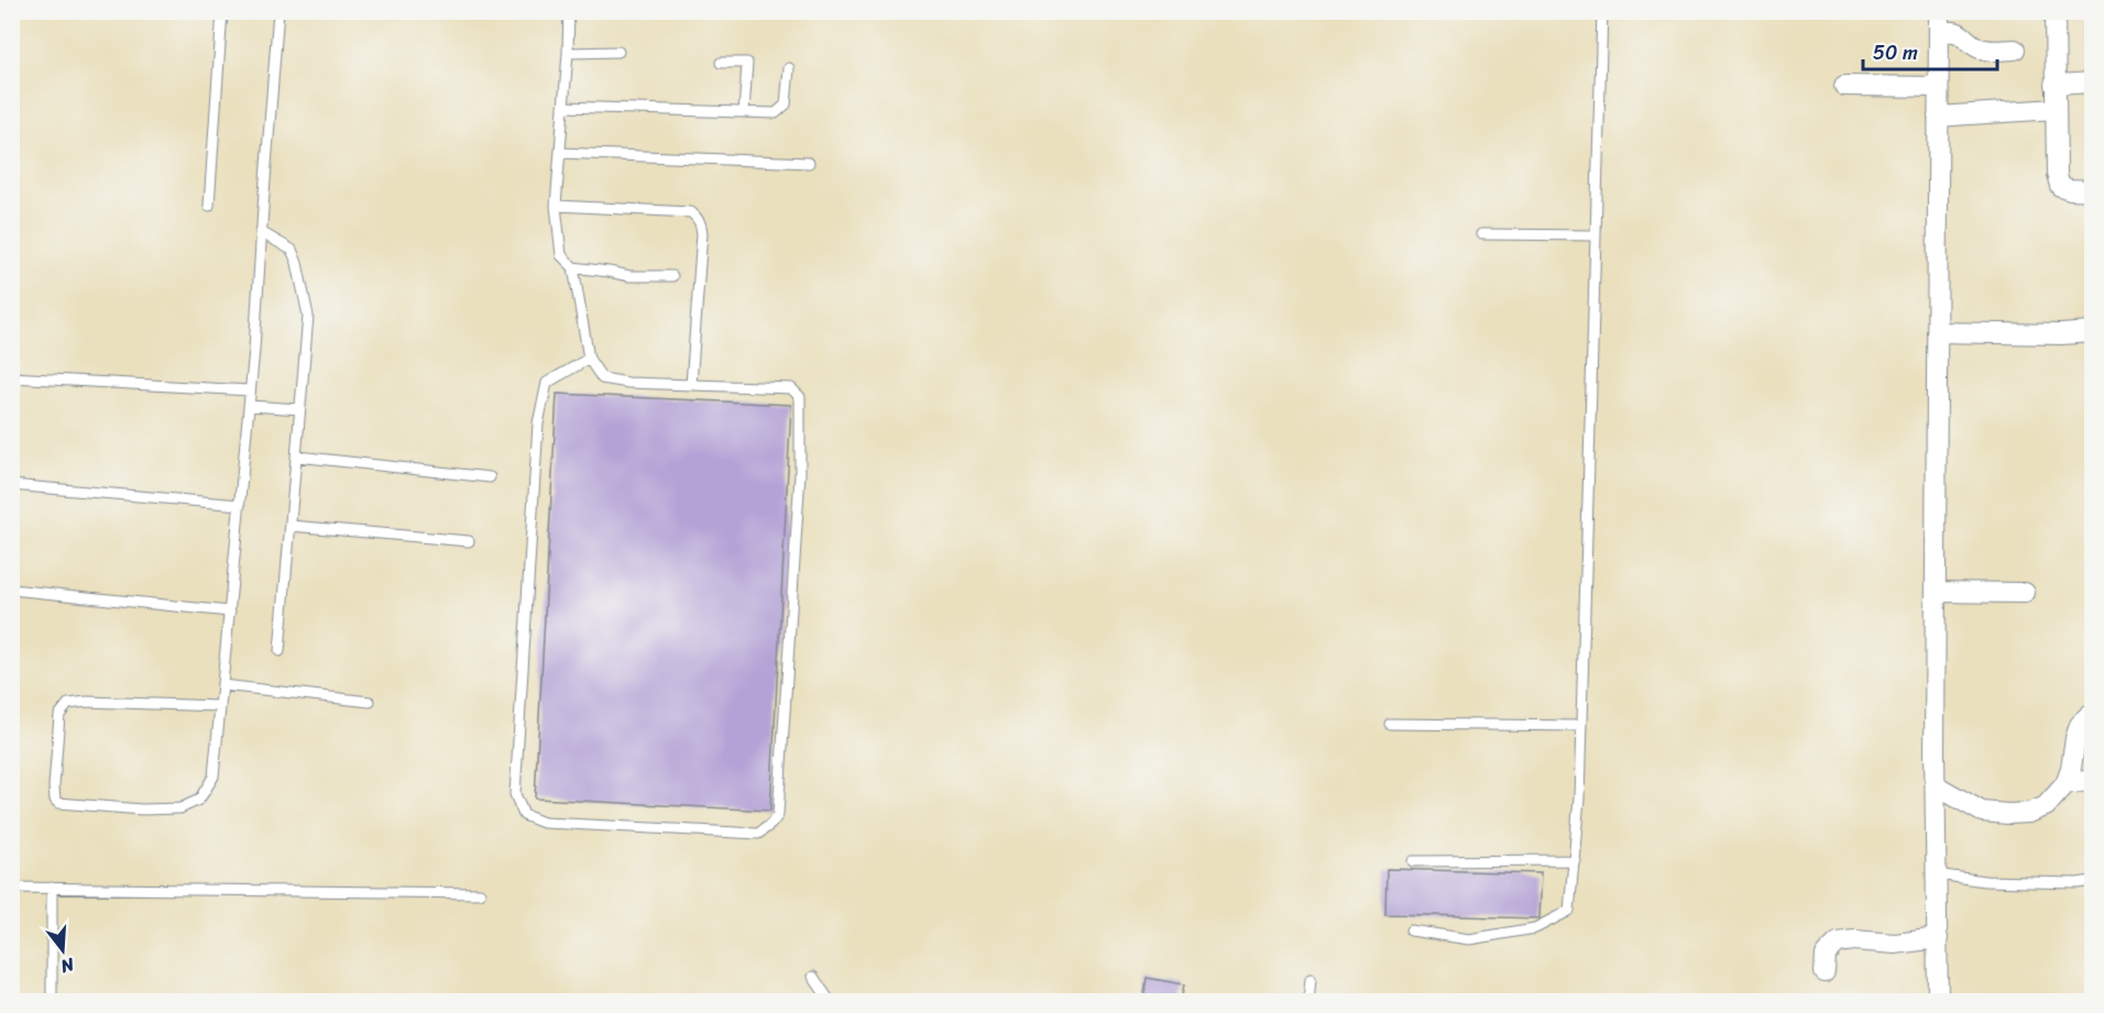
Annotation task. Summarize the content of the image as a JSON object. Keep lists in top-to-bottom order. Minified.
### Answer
{"scale_bar":"50 m","north":"bottom"}
